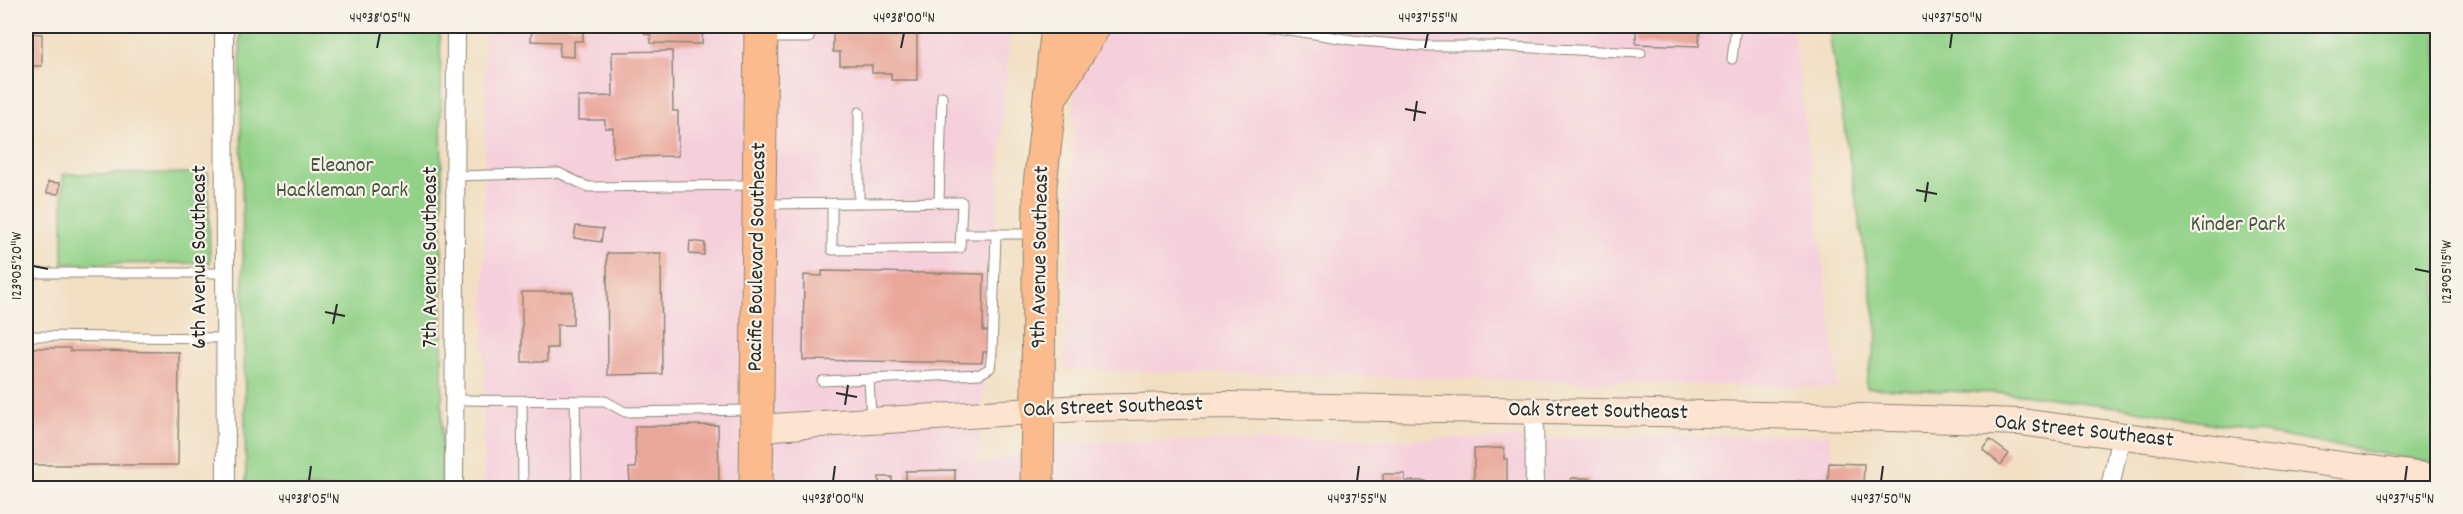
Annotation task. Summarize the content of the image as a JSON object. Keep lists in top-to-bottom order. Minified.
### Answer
{"streets":{"highway":["Pacific Boulevard Southeast","9th Avenue Southeast"],"street":["6th Avenue Southeast","7th Avenue Southeast","Oak Street Southeast"]},"crossings":[["Pacific Boulevard Southeast","Oak Street Southeast"],["9th Avenue Southeast","Oak Street Southeast"]],"parks":["Eleanor Hackleman Park","Kinder Park"],"coordinates":["44°38'05\"N","44°38'00\"N","44°37'55\"N","44°37'50\"N","123°05'20\"W","123°05'15\"W","44°37'45\"N"]}
